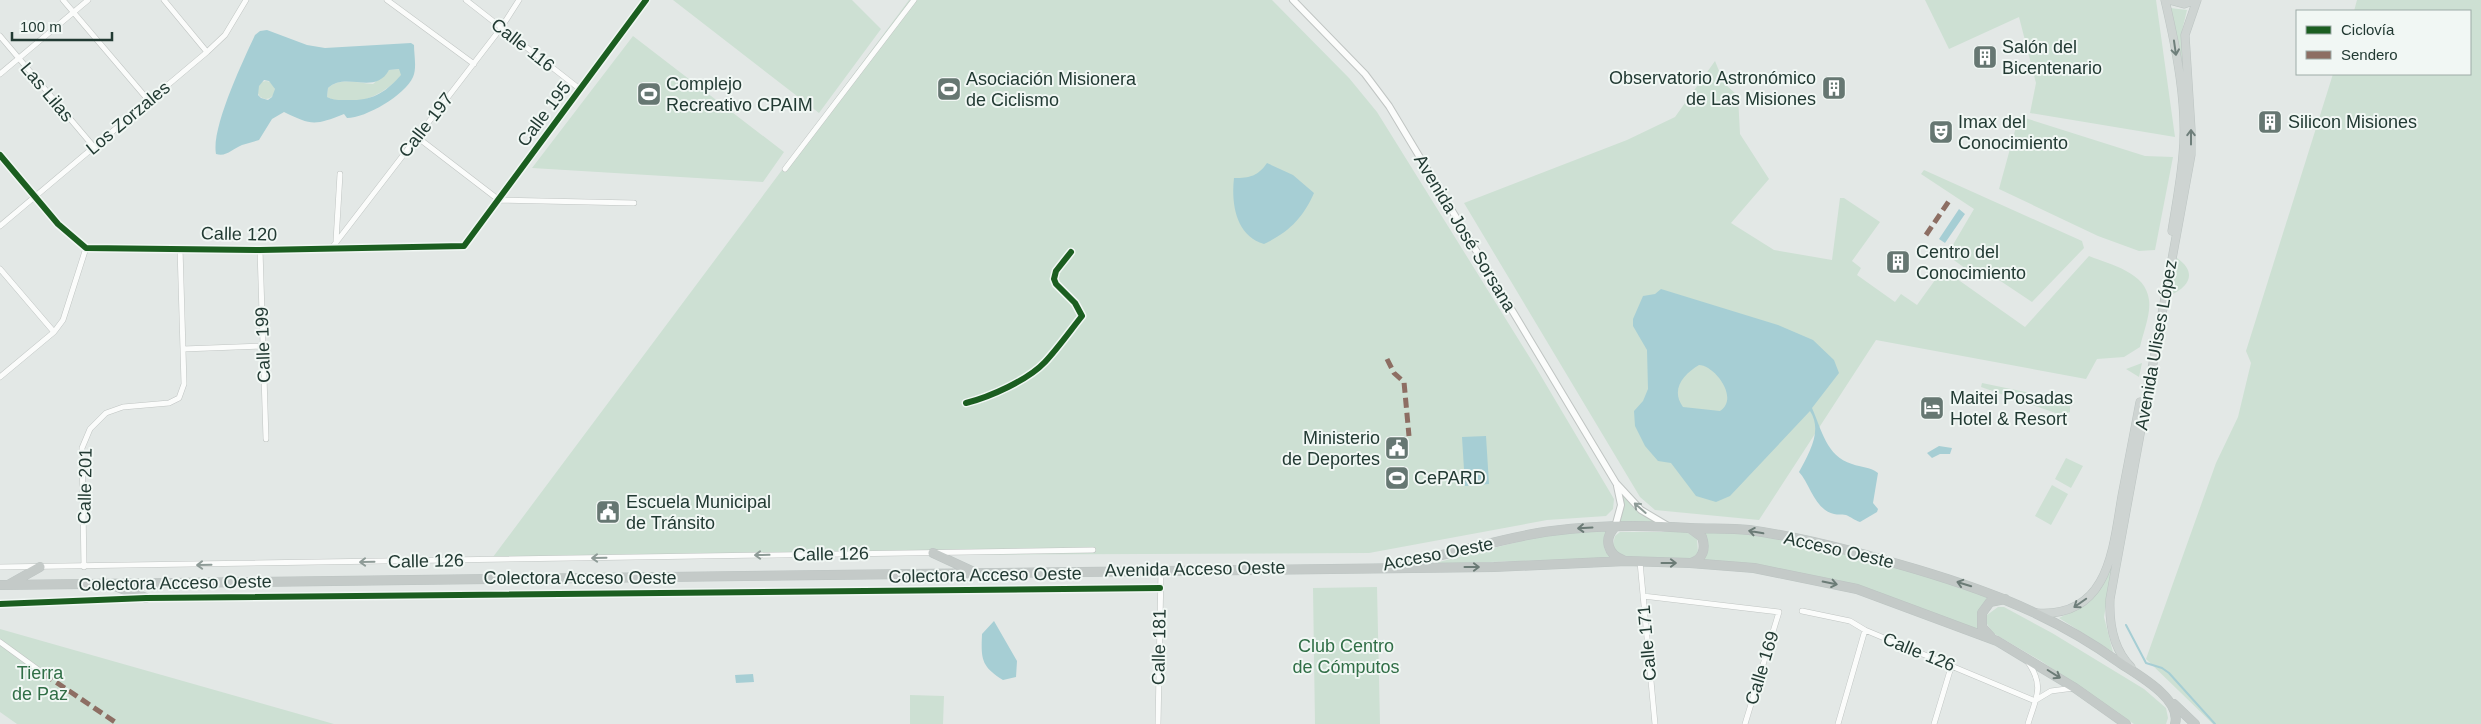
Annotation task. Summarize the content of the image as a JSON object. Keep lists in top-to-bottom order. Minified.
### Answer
{"streets":{"highway":["Acceso Oeste","Avenida Acceso Oeste"],"main road":["Avenida Ulises López"],"street":["Calle 116","Las Lilas","Calle 195","Los Zorzales","Calle 197","Avenida José Sorsana","Calle 120","Calle 199","Calle 201","Calle 126","Colectora Acceso Oeste","Calle 171","Calle 181","Calle 169"]},"crossings":[["Calle 116","Calle 195"],["Calle 116","Calle 197"],["Las Lilas","Los Zorzales"],["Calle 195","Calle 120"],["Calle 197","Calle 120"],["Avenida José Sorsana","Acceso Oeste"],["Calle 120","Calle 199"],["Avenida Ulises López","Acceso Oeste"],["Calle 201","Calle 126"],["Acceso Oeste","Avenida Acceso Oeste"],["Acceso Oeste","Calle 171"],["Avenida Acceso Oeste","Calle 181"],["Colectora Acceso Oeste","Calle 181"],["Calle 171","Calle 169"]],"one_way":["Calle 126"],"parks":["Club Centro de Cómputos","Tierra de Paz"],"places":{"building":["Salón del Bicentenario","Observatorio Astronómico de Las Misiones","Silicon Misiones","Centro del Conocimiento"],"sports":["Asociación Misionera de Ciclismo","Complejo Recreativo CPAIM","CePARD"],"theatre":["Imax del Conocimiento"],"hotel":["Maitei Posadas Hotel & Resort"],"public building":["Ministerio de Deportes","Escuela Municipal de Tránsito"]},"legend":["Ciclovía","Sendero"],"scale_bar":"100 m"}
